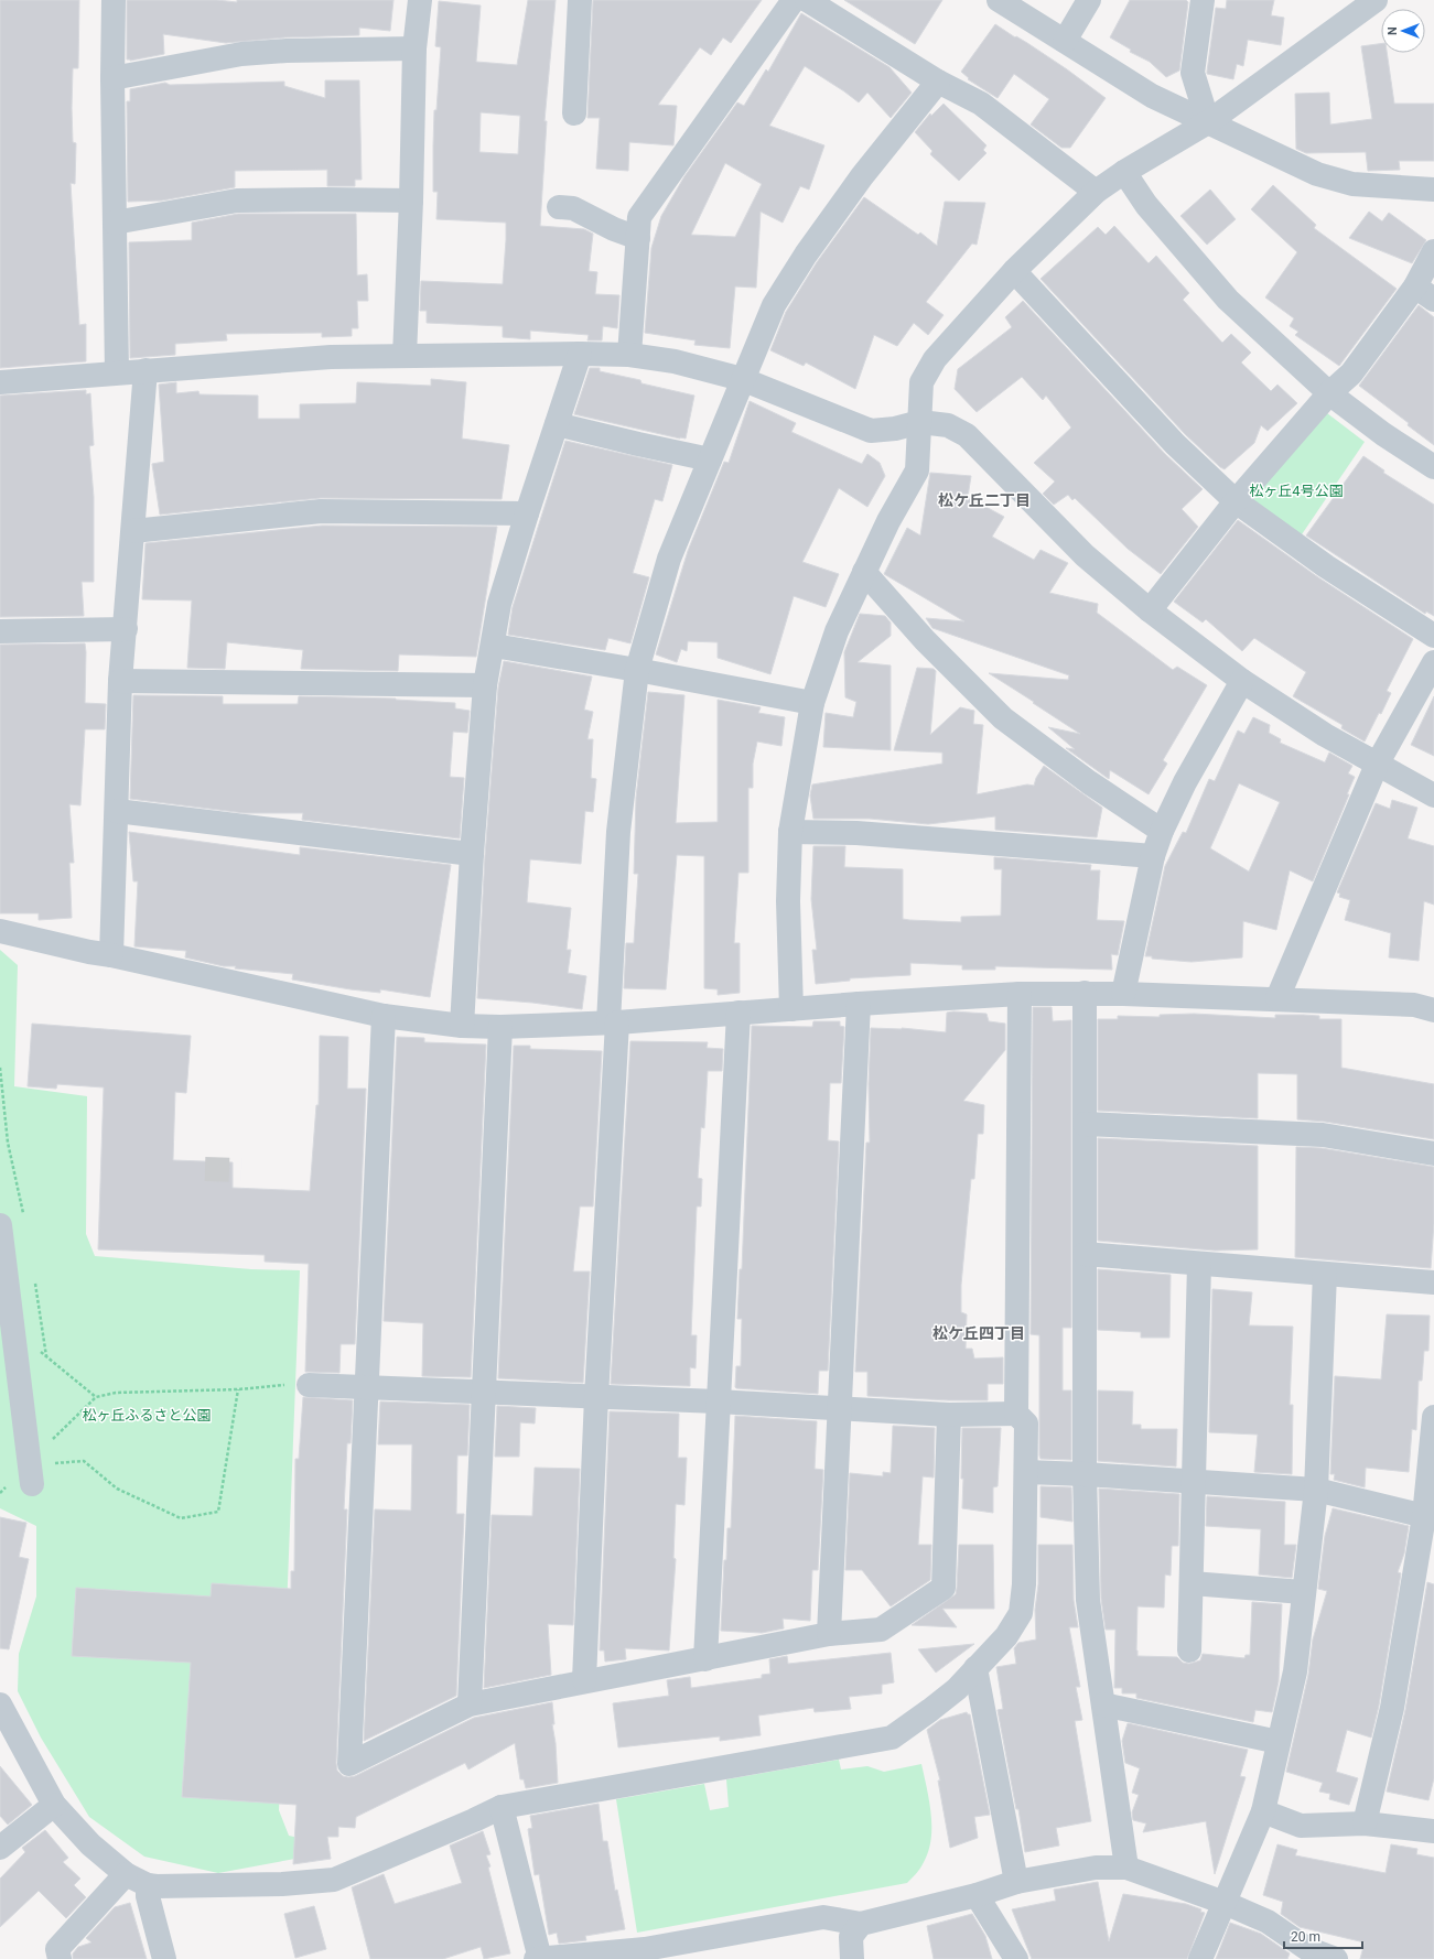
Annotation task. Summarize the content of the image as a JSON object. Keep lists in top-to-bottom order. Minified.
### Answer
{"districts":["松ケ丘二丁目","松ケ丘四丁目"],"parks":["松ヶ丘4号公園","松ヶ丘ふるさと公園"],"scale_bar":"20 m","north":"left"}
